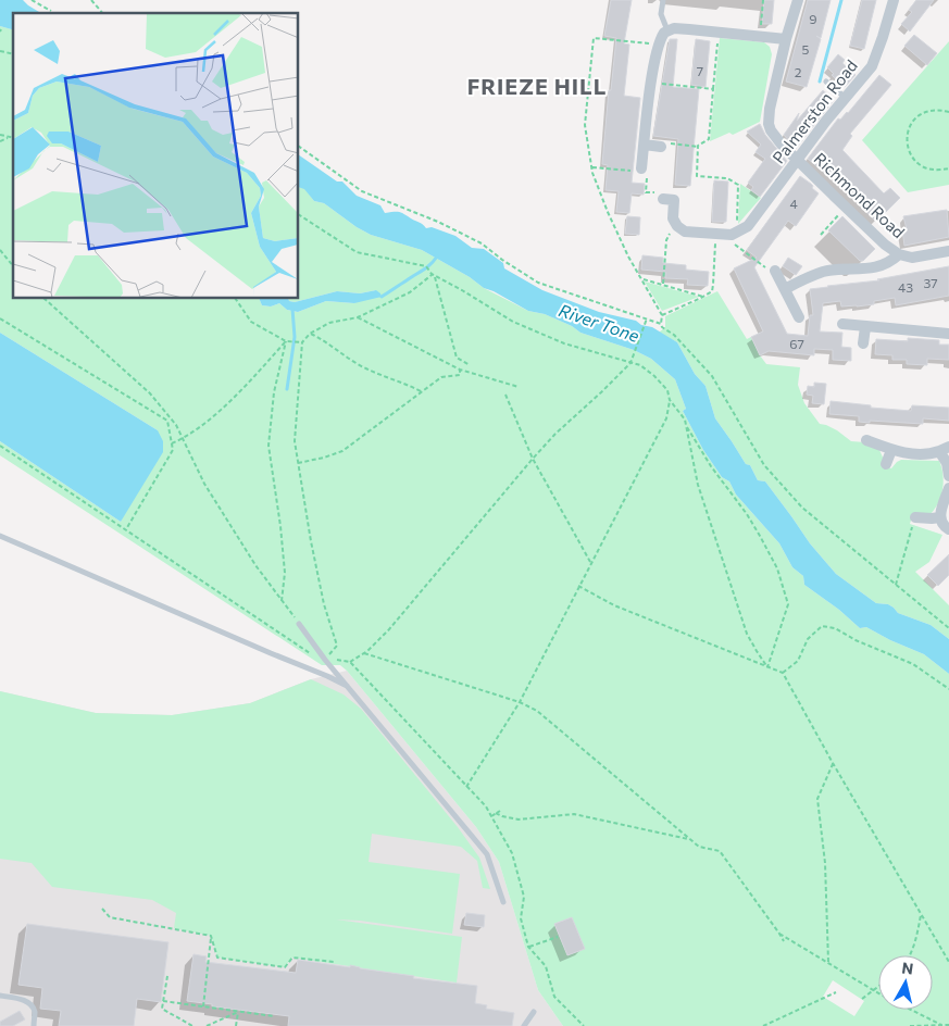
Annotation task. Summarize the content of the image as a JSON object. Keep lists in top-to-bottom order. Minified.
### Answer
{"streets":{"street":["Palmerston Road","Richmond Road"]},"crossings":[["Palmerston Road","Richmond Road"]],"districts":["FRIEZE HILL"],"water":["River Tone"],"house_numbers":["9","5","7","2","4","37","43","67"],"north":"top"}
